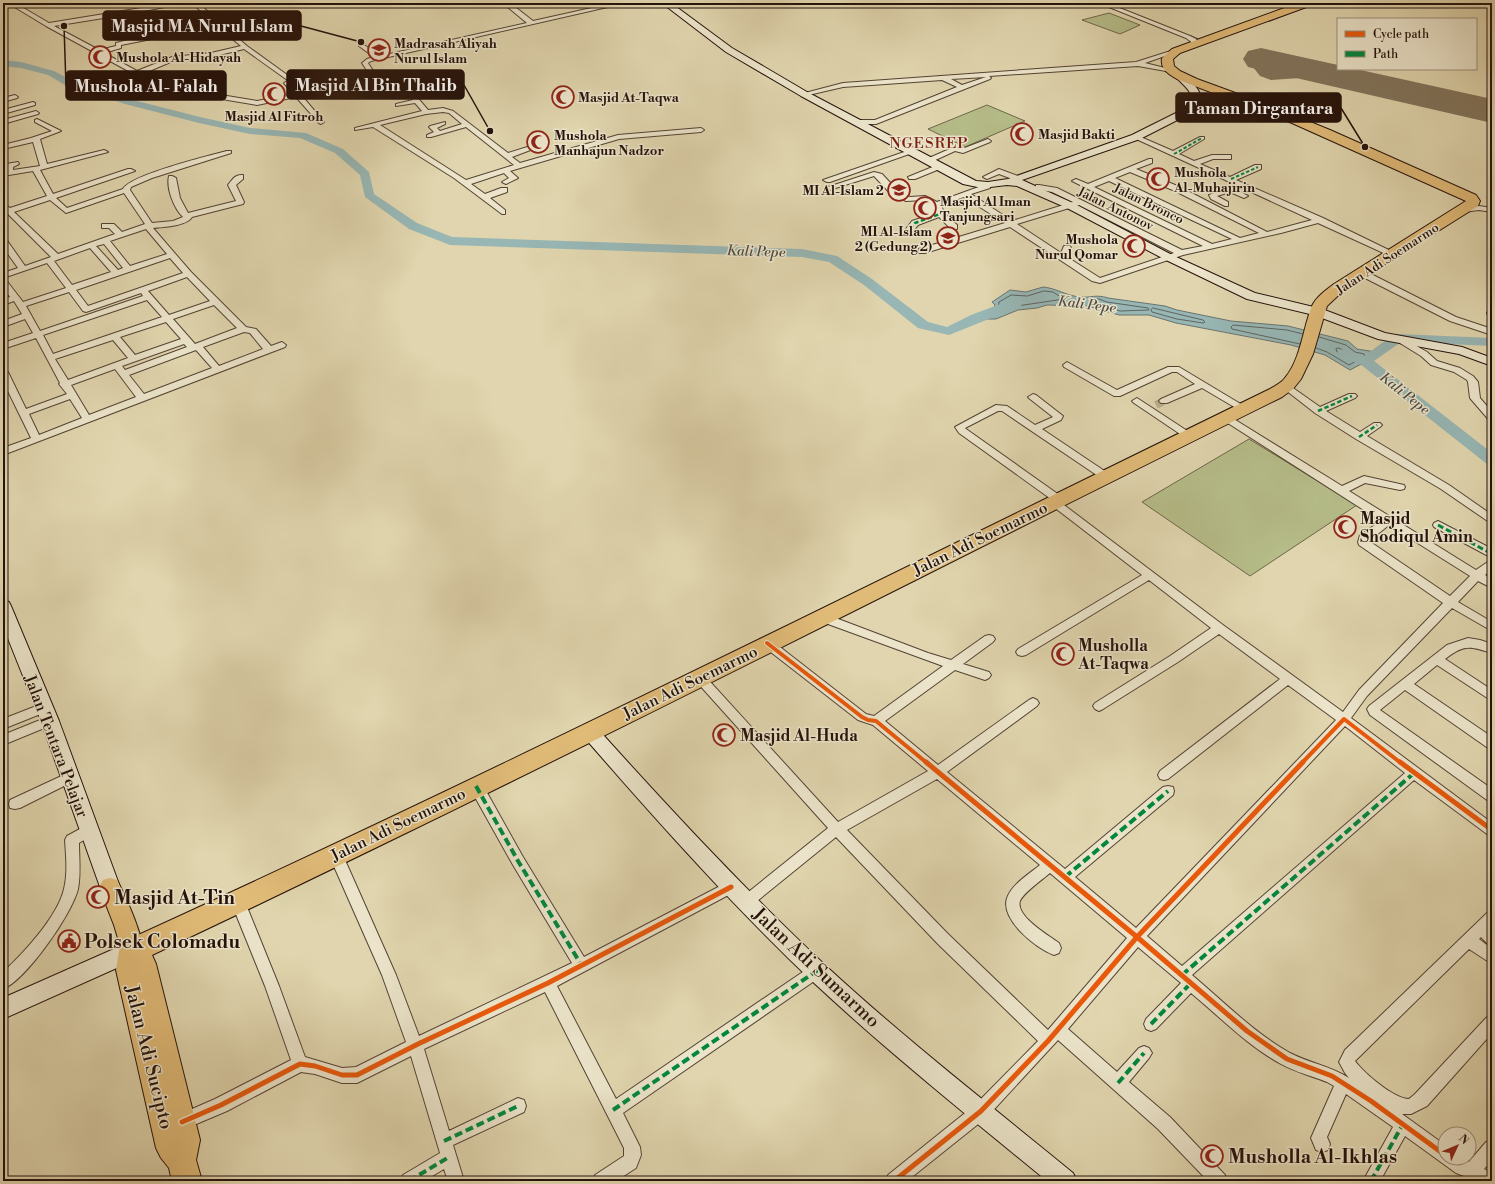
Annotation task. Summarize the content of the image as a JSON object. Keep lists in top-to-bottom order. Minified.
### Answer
{"streets":{"highway":["Jalan Adi Soemarmo","Jalan Adi Sucipto"],"main road":["Jalan Tentara Pelajar","Jalan Adi Sumarmo"],"street":["Jalan Bronco"]},"crossings":[["Jalan Adi Soemarmo","Jalan Adi Sumarmo"],["Jalan Adi Soemarmo","Jalan Adi Sucipto"],["Jalan Tentara Pelajar","Jalan Adi Sucipto"]],"districts":["NGESREP"],"water":["Kali Pepe"],"places":{"other":["Mushola Al- Falah","Masjid MA Nurul Islam","Masjid Al Bin Thalib","Taman Dirgantara"],"school or university":["Madrasah Aliyah Nurul Islam","MI Al-Islam 2","MI Al-Islam 2 (Gedung 2)"],"mosque":["Mushola Al-Hidayah","Masjid Al Fitroh","Masjid At-Taqwa","Masjid Bakti","Mushola Manhajun Nadzor","Mushola Al-Muhajirin","Masjid Al Iman Tanjungsari","Mushola Nurul Qomar","Masjid Shodiqul Amin","Musholla At-Taqwa","Masjid Al-Huda","Masjid At-Tin","Musholla Al-Ikhlas"],"public building":["Polsek Colomadu"]},"legend":["Cycle path","Path"],"north":"top right"}
